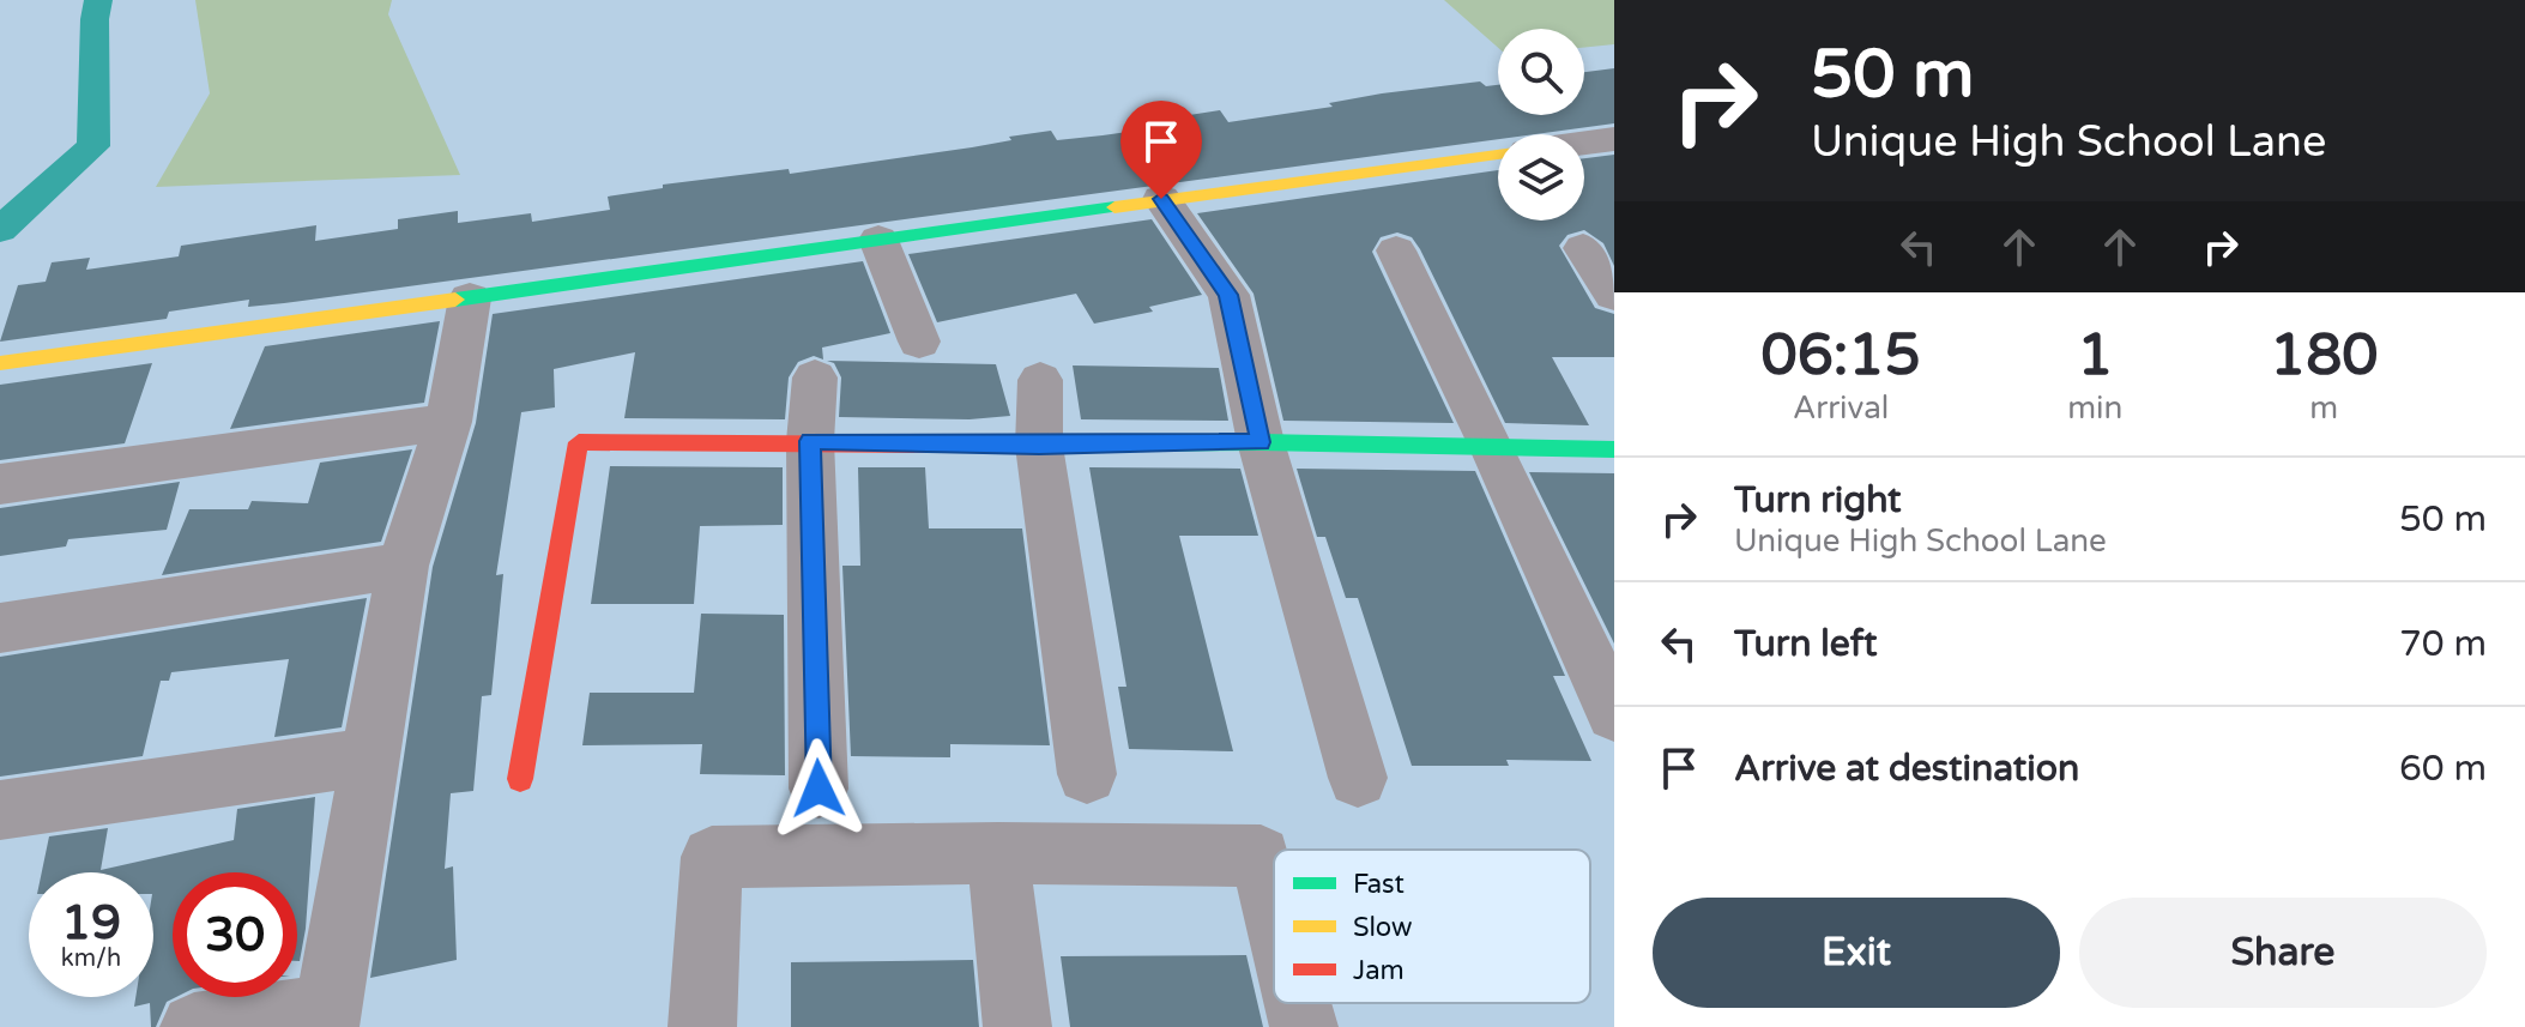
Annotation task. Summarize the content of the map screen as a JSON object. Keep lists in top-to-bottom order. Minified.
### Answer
{"legend":["Fast","Slow","Jam"],"page":{"turn":["50 m","Unique High School Lane"],"eta":["06:15","Arrival","1","min","180","m"],"list":[{"name":"Turn right","note":"Unique High School Lane","value":"50 m"},{"name":"Turn left","value":"70 m"},{"name":"Arrive at destination","value":"60 m"}],"speed":"19 km/h","limit":"30","buttons":["Exit","Share"]}}
